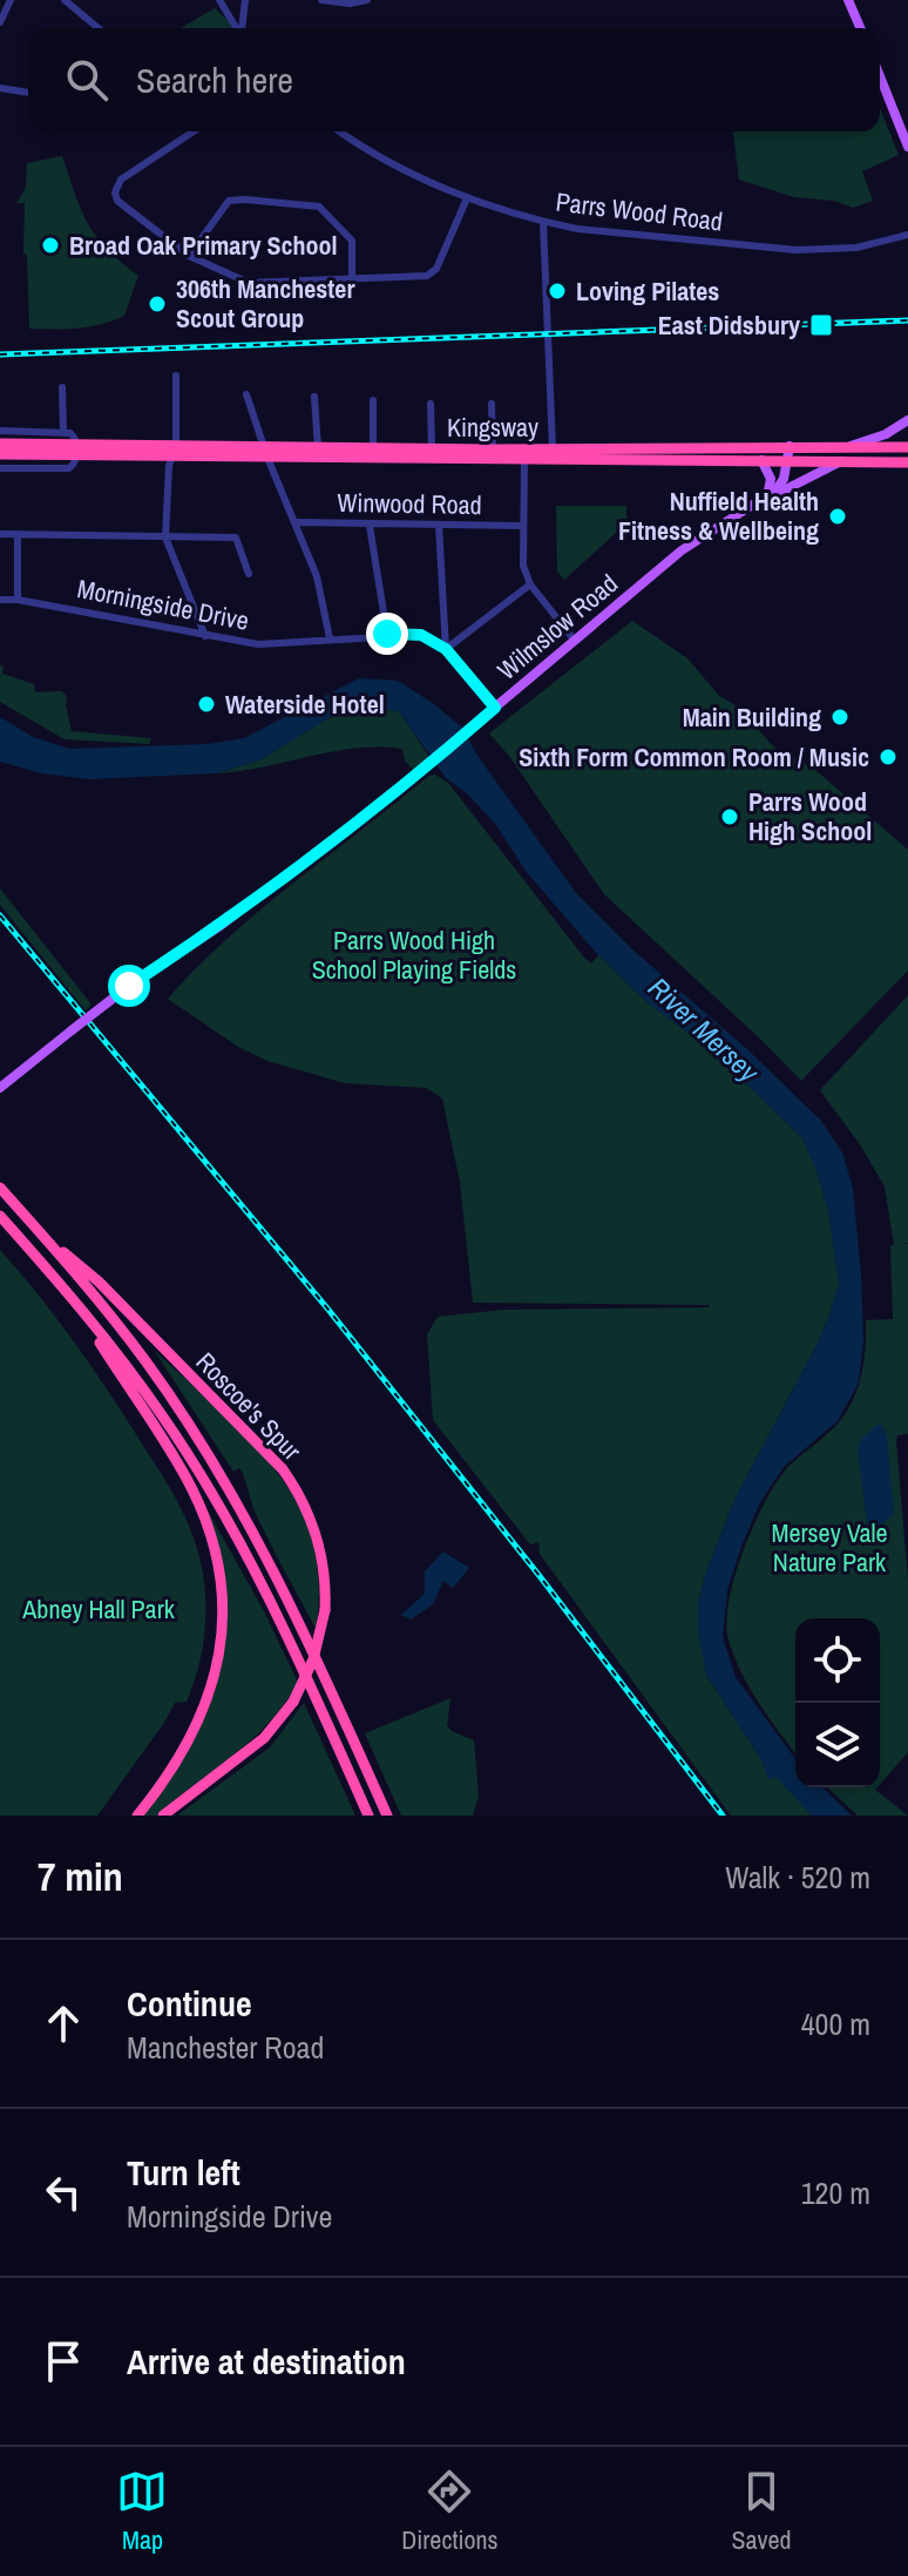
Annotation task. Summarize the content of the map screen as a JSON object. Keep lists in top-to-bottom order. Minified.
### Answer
{"streets":{"highway":["Kingsway","Roscoe's Spur"],"main road":["Wilmslow Road"],"street":["Parrs Wood Road","Winwood Road","Morningside Drive"]},"crossings":[["Kingsway","Wilmslow Road"]],"water":["River Mersey"],"parks":["Parrs Wood High School Playing Fields","Mersey Vale Nature Park","Abney Hall Park"],"places":{"other":["Broad Oak Primary School","Loving Pilates","306th Manchester Scout Group","Nuffield Health Fitness & Wellbeing","Waterside Hotel","Main Building","Sixth Form Common Room / Music","Parrs Wood High School"],"transit":["East Didsbury"]},"page":{"search":"Search here","heading":["7 min","Walk · 520 m"],"list":[["Continue","Manchester Road","400 m"],["Turn left","Morningside Drive","120 m"],"Arrive at destination"],"nav":["Map","Directions","Saved"]}}
